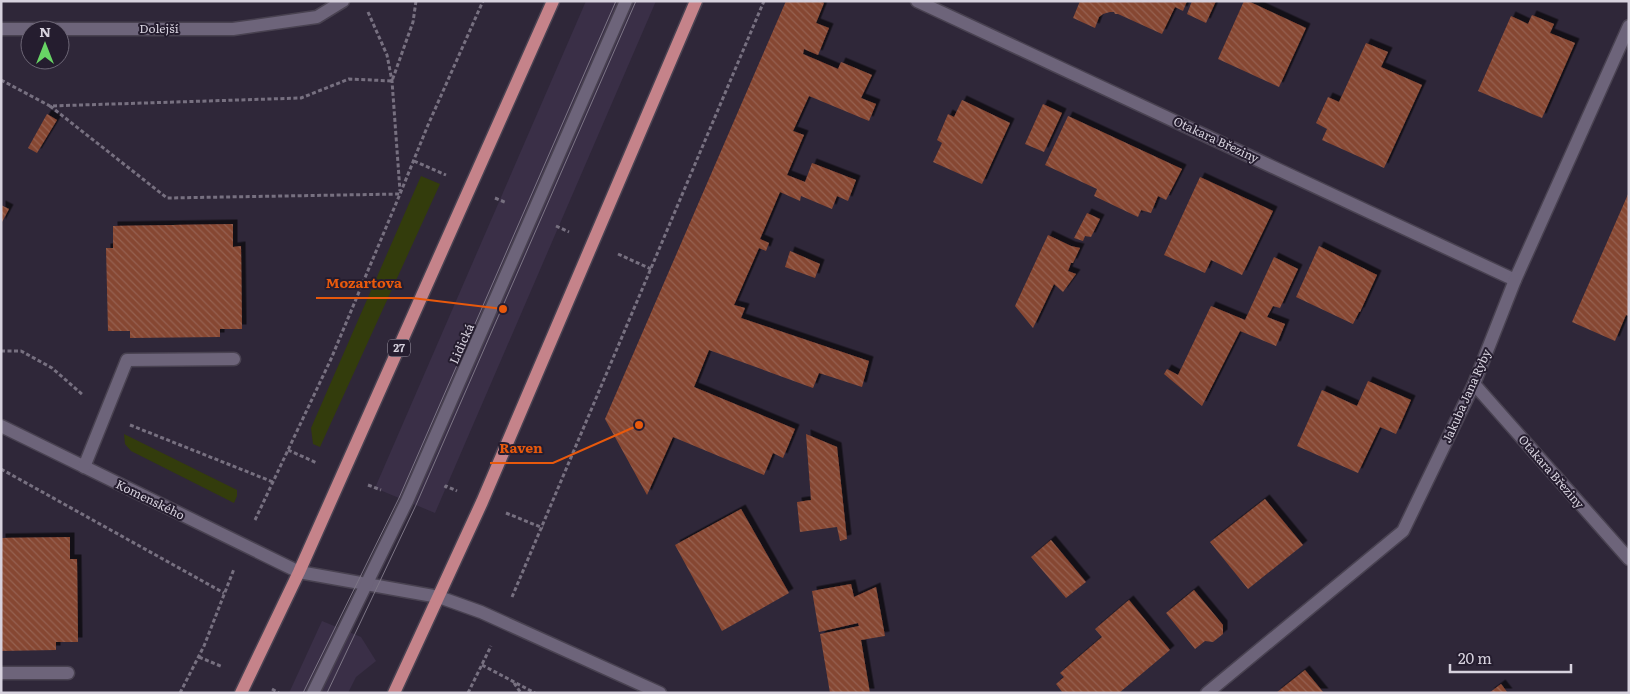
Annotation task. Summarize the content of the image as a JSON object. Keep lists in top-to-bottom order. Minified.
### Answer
{"streets":{"main road":["27"],"street":["Dolejší","Otakara Březiny","Lidická","Jakuba Jana Ryby","Komenského"]},"crossings":[["Otakara Březiny","Jakuba Jana Ryby"],["Lidická","Komenského"],["27","Komenského"]],"places":["Mozartova","Raven"],"scale_bar":"20 m","north":"top"}
